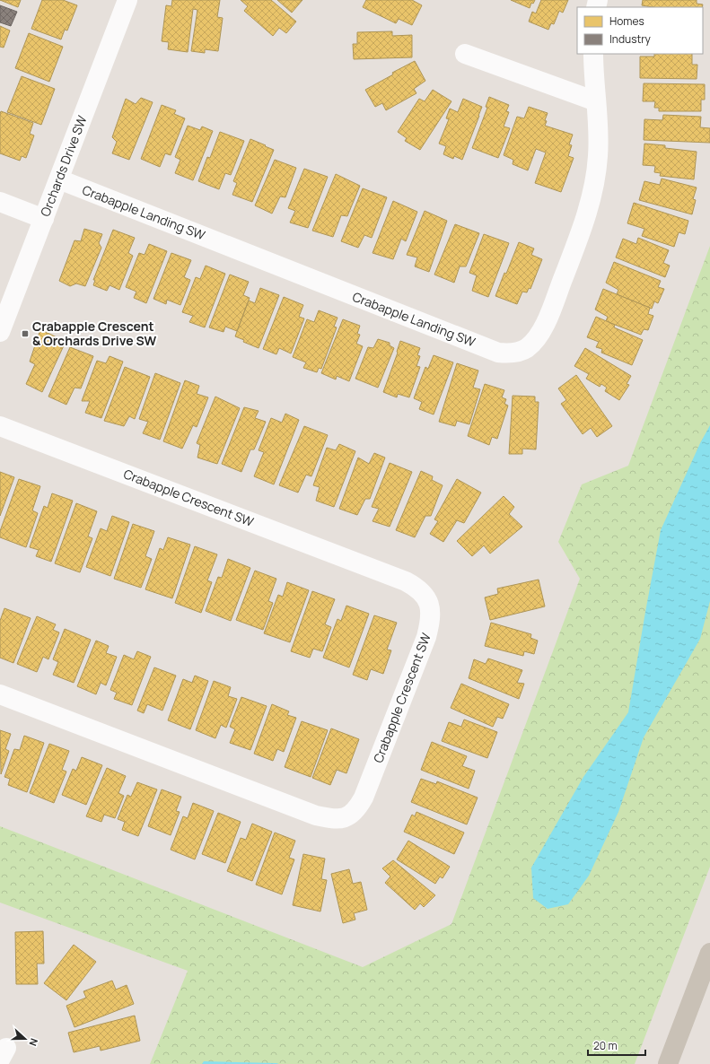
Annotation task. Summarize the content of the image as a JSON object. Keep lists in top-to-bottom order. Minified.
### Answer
{"streets":{"street":["Orchards Drive SW","Crabapple Landing SW","Crabapple Crescent SW"]},"crossings":[["Orchards Drive SW","Crabapple Landing SW"]],"places":{"transit":["Crabapple Crescent & Orchards Drive SW"]},"legend":["Homes","Industry"],"scale_bar":"20 m","north":"right"}
